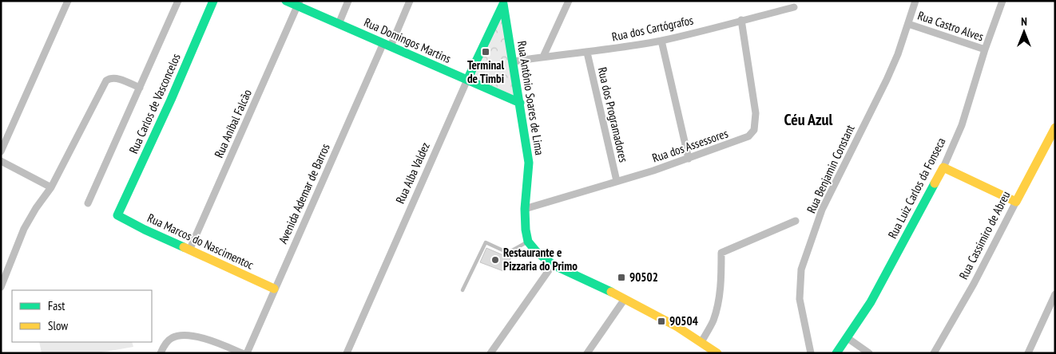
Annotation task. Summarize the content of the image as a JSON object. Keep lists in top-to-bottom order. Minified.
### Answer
{"streets":{"street":["Rua Castro Alves","Rua dos Cartógrafos","Rua Domingos Martins","Rua Antônio Soares de Lima","Rua Carlos de Vasconcelos","Rua dos Programadores","Rua Aníbal Falcão","Rua dos Assessores","Rua Benjamin Constant","Rua Alba Valdez","Rua Luiz Carlos da Fonseca","Avenida Ademar de Barros","Rua Cassimiro de Abreu","Rua Marcos do Nascimentoc"]},"crossings":[["Rua Castro Alves","Rua Benjamin Constant"],["Rua Castro Alves","Rua Luiz Carlos da Fonseca"],["Rua dos Cartógrafos","Rua Antônio Soares de Lima"],["Rua dos Cartógrafos","Rua dos Programadores"],["Rua dos Cartógrafos","Rua dos Assessores"],["Rua Domingos Martins","Rua Antônio Soares de Lima"],["Rua Domingos Martins","Rua Aníbal Falcão"],["Rua Domingos Martins","Rua Alba Valdez"],["Rua Domingos Martins","Avenida Ademar de Barros"],["Rua Antônio Soares de Lima","Rua dos Assessores"],["Rua Antônio Soares de Lima","Rua Alba Valdez"],["Rua Carlos de Vasconcelos","Rua Marcos do Nascimentoc"],["Rua dos Programadores","Rua dos Assessores"],["Rua Aníbal Falcão","Rua Marcos do Nascimentoc"],["Avenida Ademar de Barros","Rua Marcos do Nascimentoc"]],"districts":["Céu Azul"],"places":{"transit":["Terminal de Timbi","90502","90504"],"other":["Restaurante e Pizzaria do Primo"]},"legend":["Fast","Slow"],"north":"top"}
